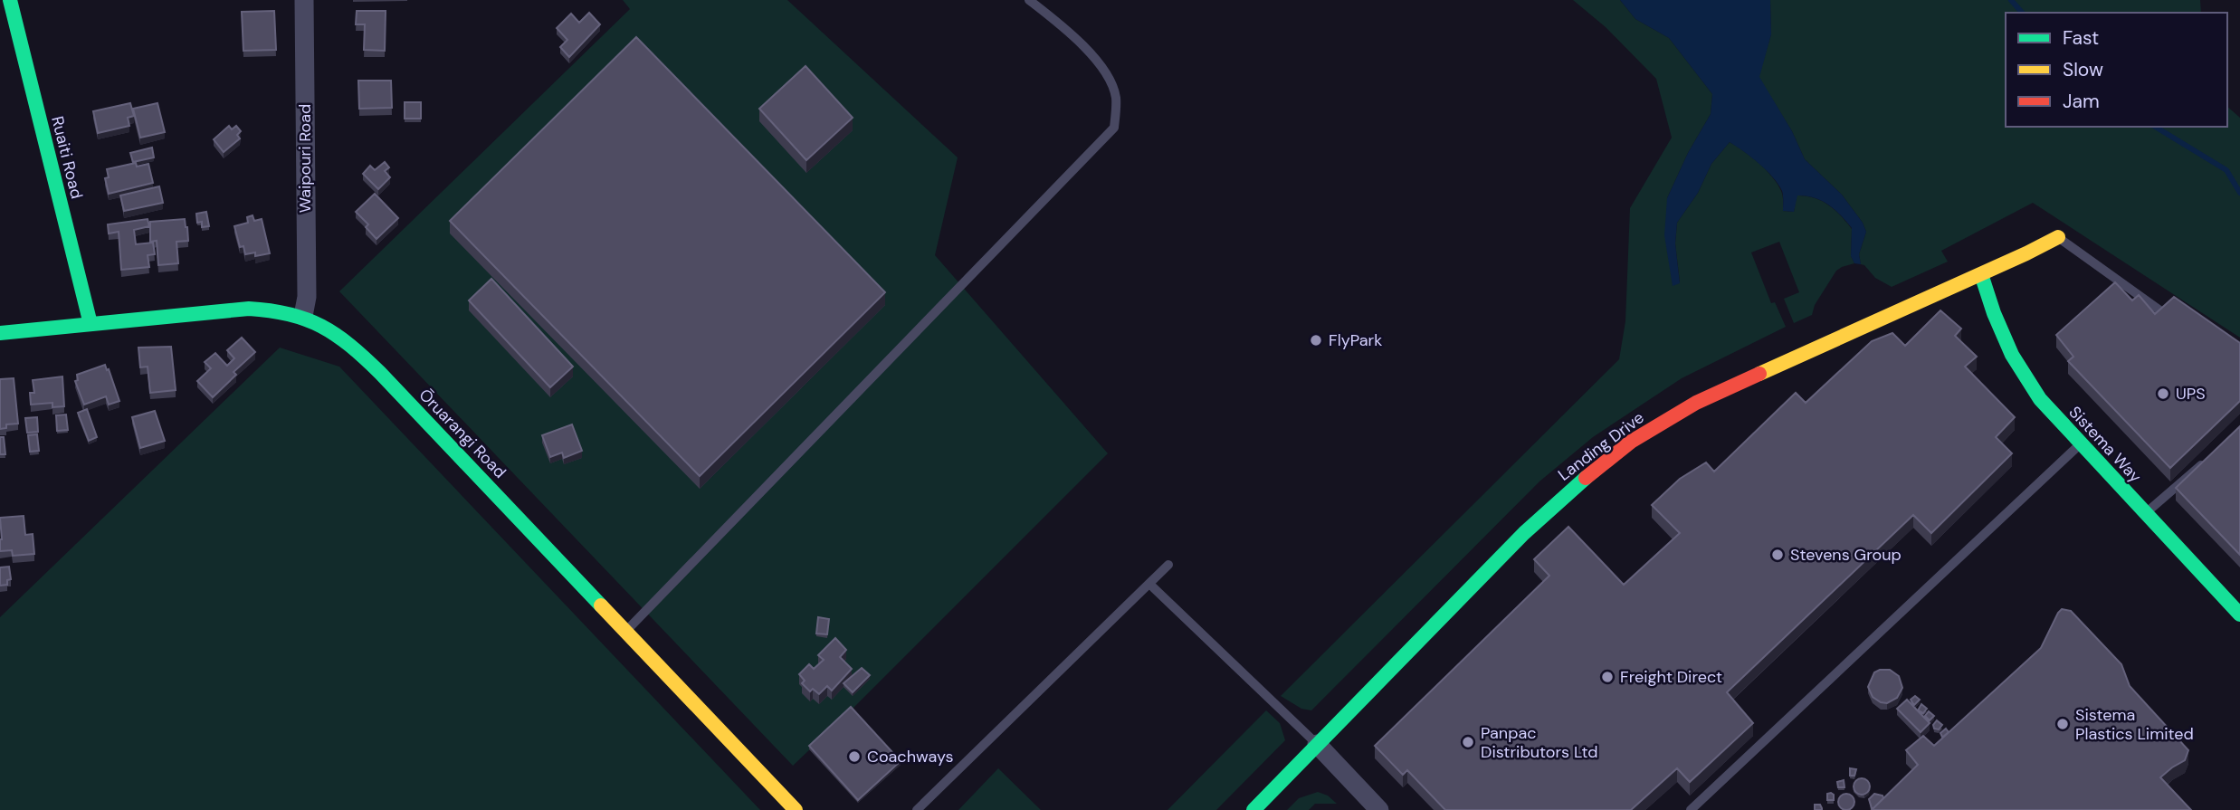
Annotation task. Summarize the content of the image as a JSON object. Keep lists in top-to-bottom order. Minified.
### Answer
{"streets":{"street":["Ruaiti Road","Waipouri Road","Ōruarangi Road","Sistema Way","Landing Drive"]},"crossings":[["Ruaiti Road","Ōruarangi Road"],["Waipouri Road","Ōruarangi Road"],["Sistema Way","Landing Drive"]],"places":["FlyPark","UPS","Stevens Group","Freight Direct","Sistema Plastics Limited","Panpac Distributors Ltd","Coachways"],"legend":["Fast","Slow","Jam"]}
